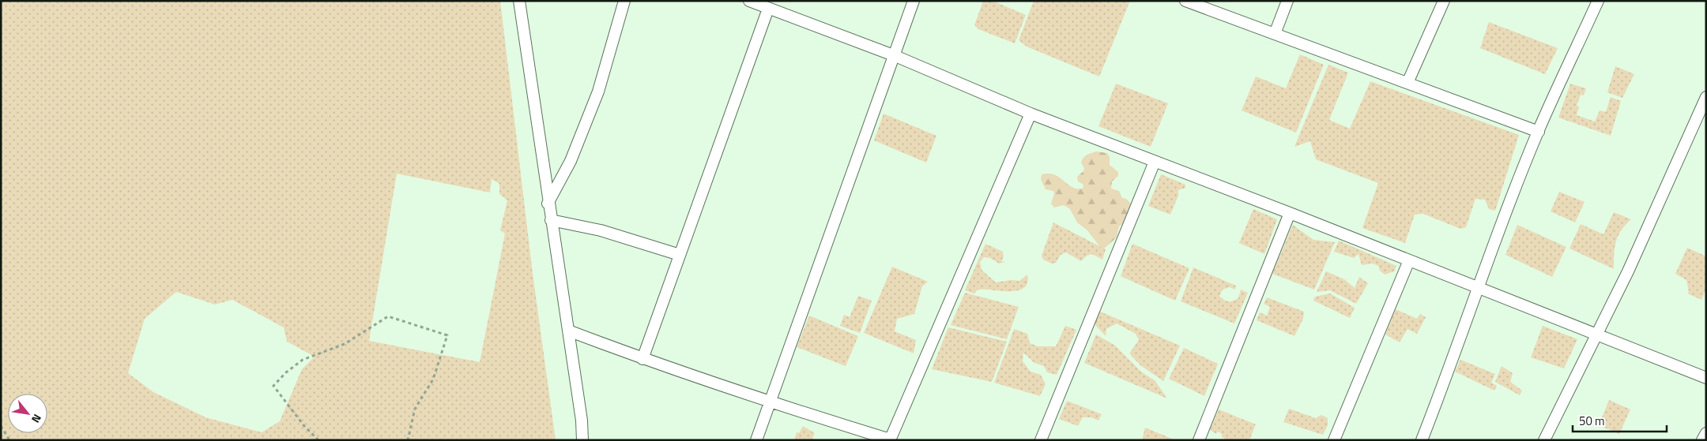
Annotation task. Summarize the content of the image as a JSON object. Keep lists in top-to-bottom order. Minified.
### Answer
{"scale_bar":"50 m","north":"bottom right"}
